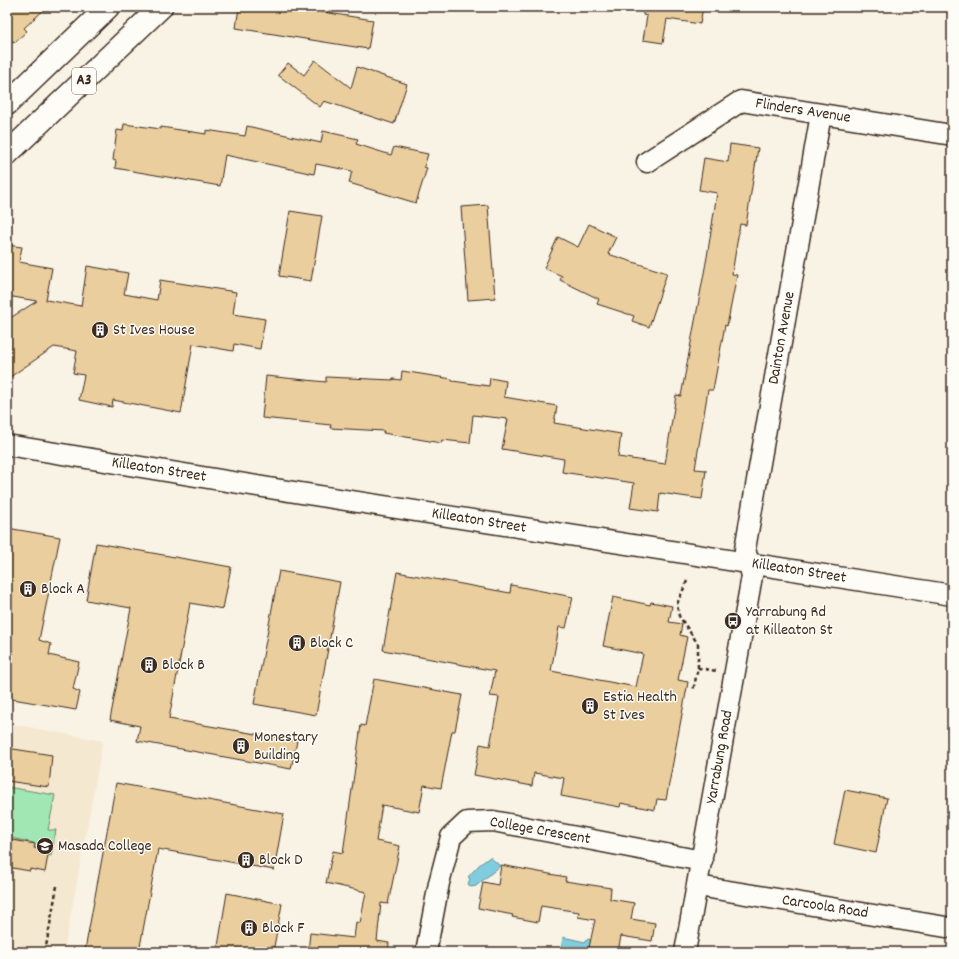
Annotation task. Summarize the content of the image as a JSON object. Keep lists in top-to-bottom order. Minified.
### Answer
{"streets":{"highway":["A3"],"street":["Flinders Avenue","Dainton Avenue","Killeaton Street","Yarrabung Road","College Crescent","Carcoola Road"]},"crossings":[["Flinders Avenue","Dainton Avenue"],["Dainton Avenue","Killeaton Street"],["Dainton Avenue","Yarrabung Road"],["Killeaton Street","Yarrabung Road"],["Yarrabung Road","College Crescent"],["Yarrabung Road","Carcoola Road"]],"places":{"building":["St Ives House","Block A","Block C","Block B","Estia Health St Ives","Monestary Building","Block D","Block F"],"bus stop":["Yarrabung Rd at Killeaton St"],"school or university":["Masada College"]}}
